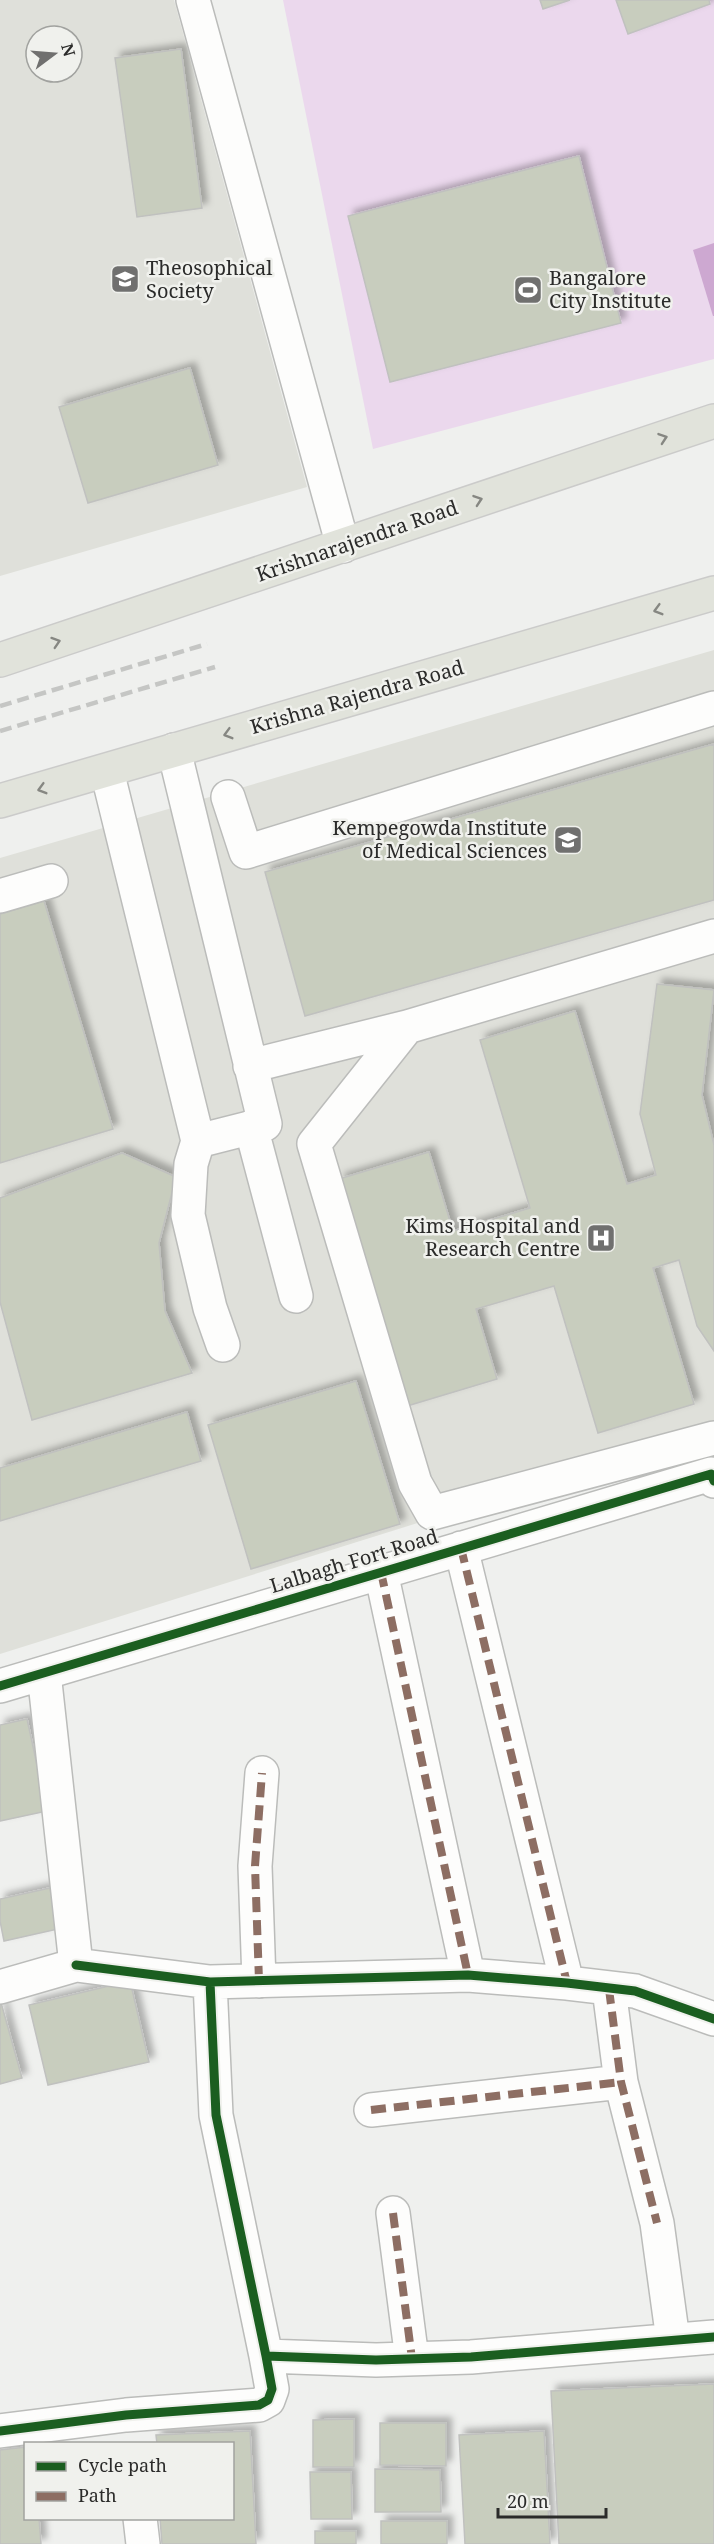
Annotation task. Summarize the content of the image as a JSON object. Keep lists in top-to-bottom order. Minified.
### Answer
{"streets":{"main road":["Krishnarajendra Road","Krishna Rajendra Road"],"street":["Lalbagh Fort Road"]},"one_way":["Krishnarajendra Road","Krishna Rajendra Road"],"places":{"school or university":["Theosophical Society","Kempegowda Institute of Medical Sciences"],"sports":["Bangalore City Institute"],"hospital":["Kims Hospital and Research Centre"]},"legend":["Cycle path","Path"],"scale_bar":"20 m","north":"right"}
